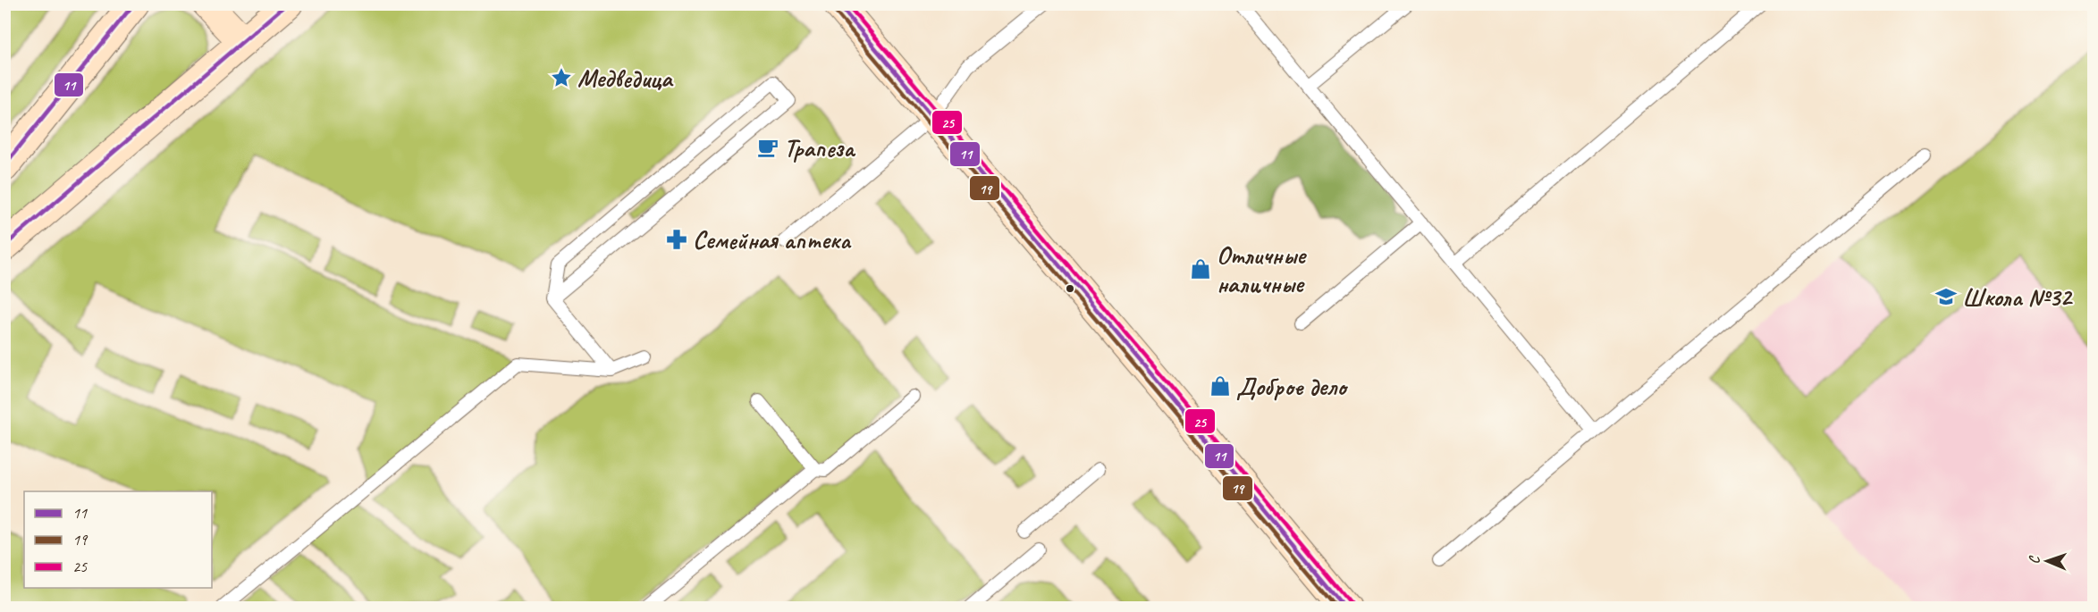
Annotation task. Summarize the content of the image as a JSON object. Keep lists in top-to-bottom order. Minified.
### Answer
{"places":{"place":["Медведица"],"cafe":["Трапеза"],"pharmacy":["Семейная аптека"],"shop":["Отличные наличные","Доброе дело"],"school or university":["Школа №32"]},"lines":["transit line 11","transit line 25","transit line 19"],"legend":["11","19","25"],"north":"left"}
